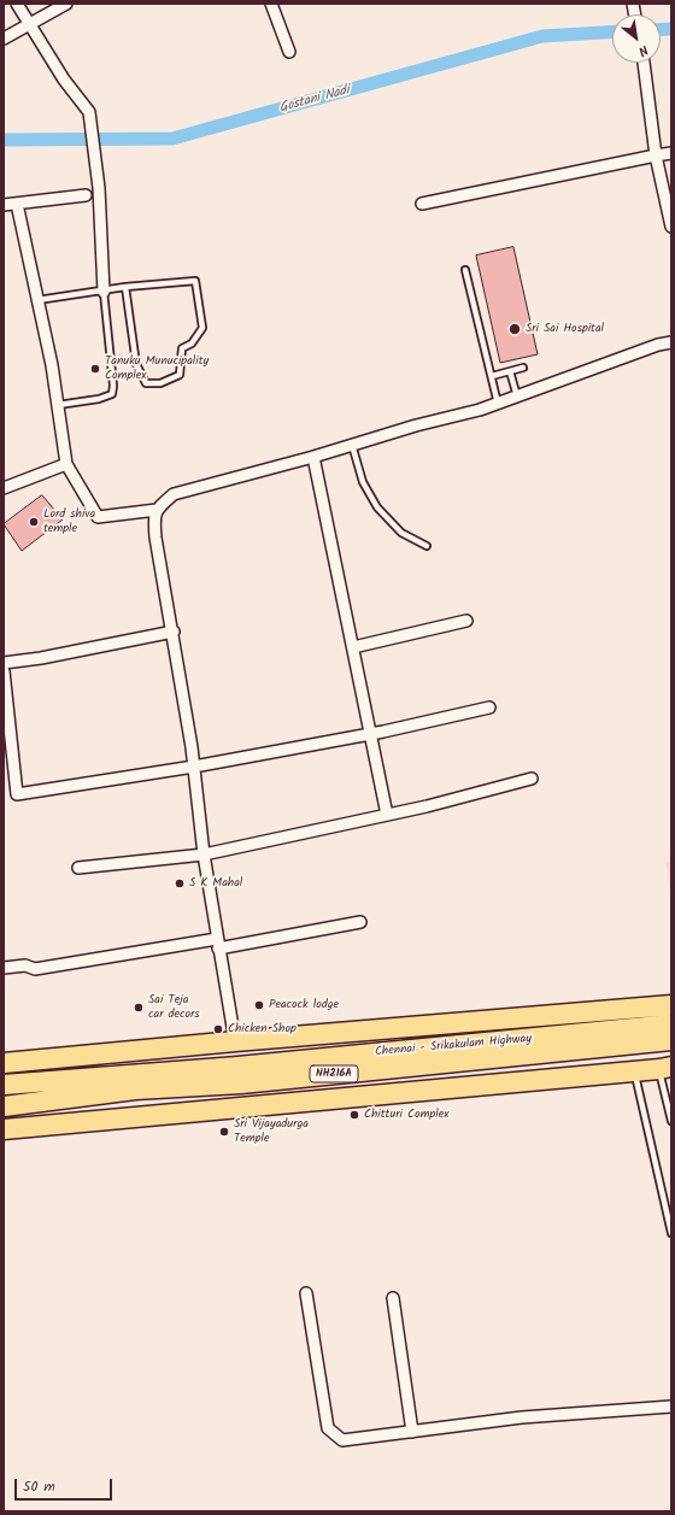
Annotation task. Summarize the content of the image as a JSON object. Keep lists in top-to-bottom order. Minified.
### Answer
{"streets":{"highway":["Chennai - Srikakulam Highway","NH216A"]},"water":["Gostani Nadi"],"places":["Sri Sai Hospital","Tanuku Munucipality Complex","Lord shiva temple","S K Mahal","Peacock lodge","Sai Teja car decors","Chicken Shop","Chitturi Complex","Sri Vijayadurga Temple"],"scale_bar":"50 m","north":"bottom right"}
